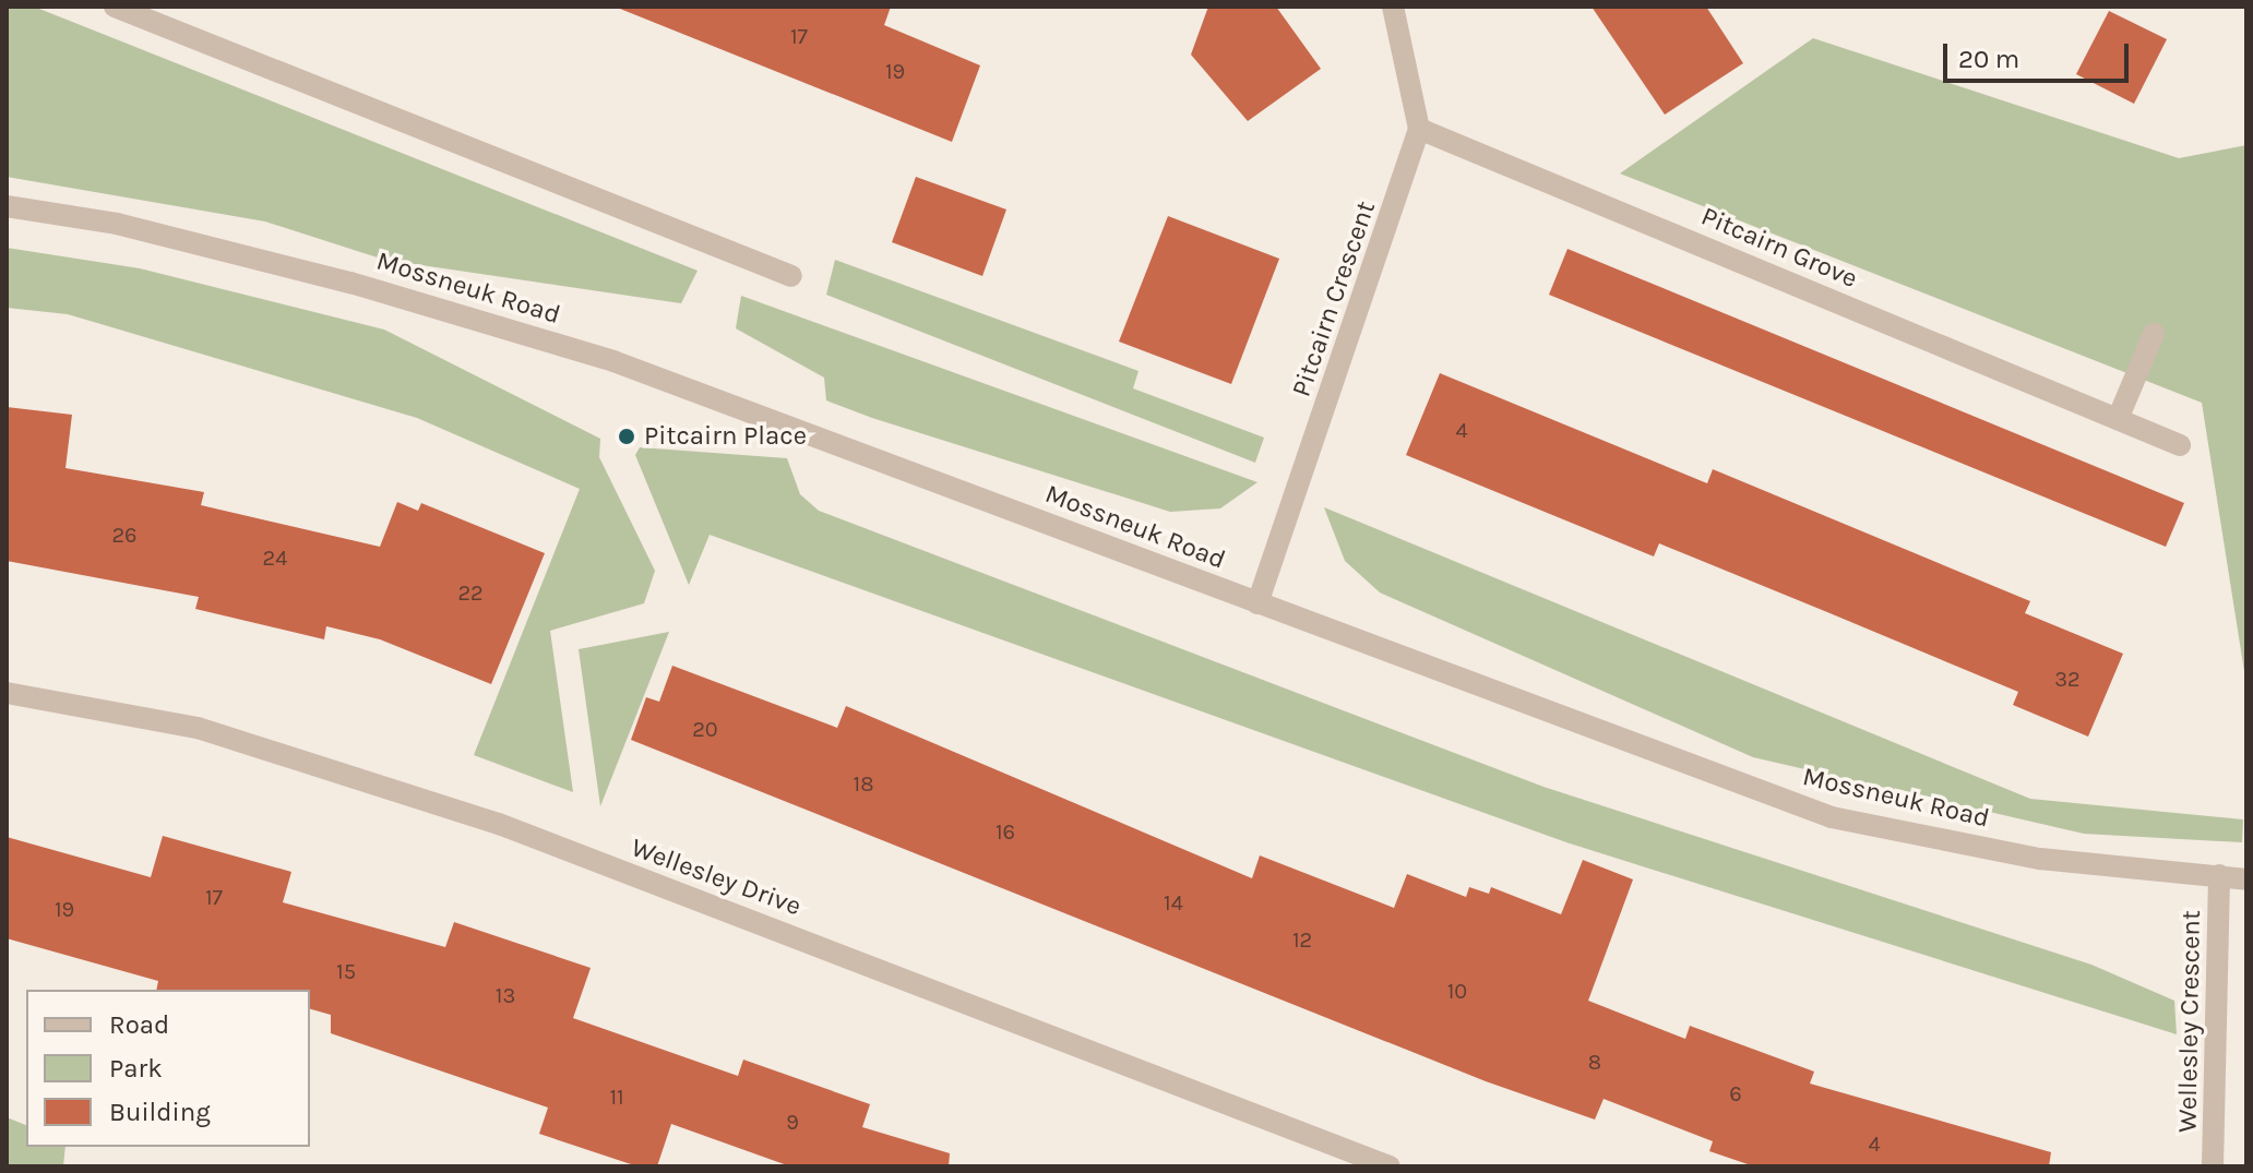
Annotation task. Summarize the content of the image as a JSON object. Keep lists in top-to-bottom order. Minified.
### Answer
{"streets":{"street":["Pitcairn Grove","Mossneuk Road","Pitcairn Crescent","Wellesley Drive","Wellesley Crescent"]},"crossings":[["Pitcairn Grove","Pitcairn Crescent"],["Mossneuk Road","Pitcairn Crescent"],["Mossneuk Road","Wellesley Crescent"]],"places":["Pitcairn Place"],"house_numbers":["17","19","4","26","24","22","32","20","18","16","17","14","19","12","15","10","13","8","6","11","9","4"],"legend":["Road","Park","Building"],"scale_bar":"20 m"}
